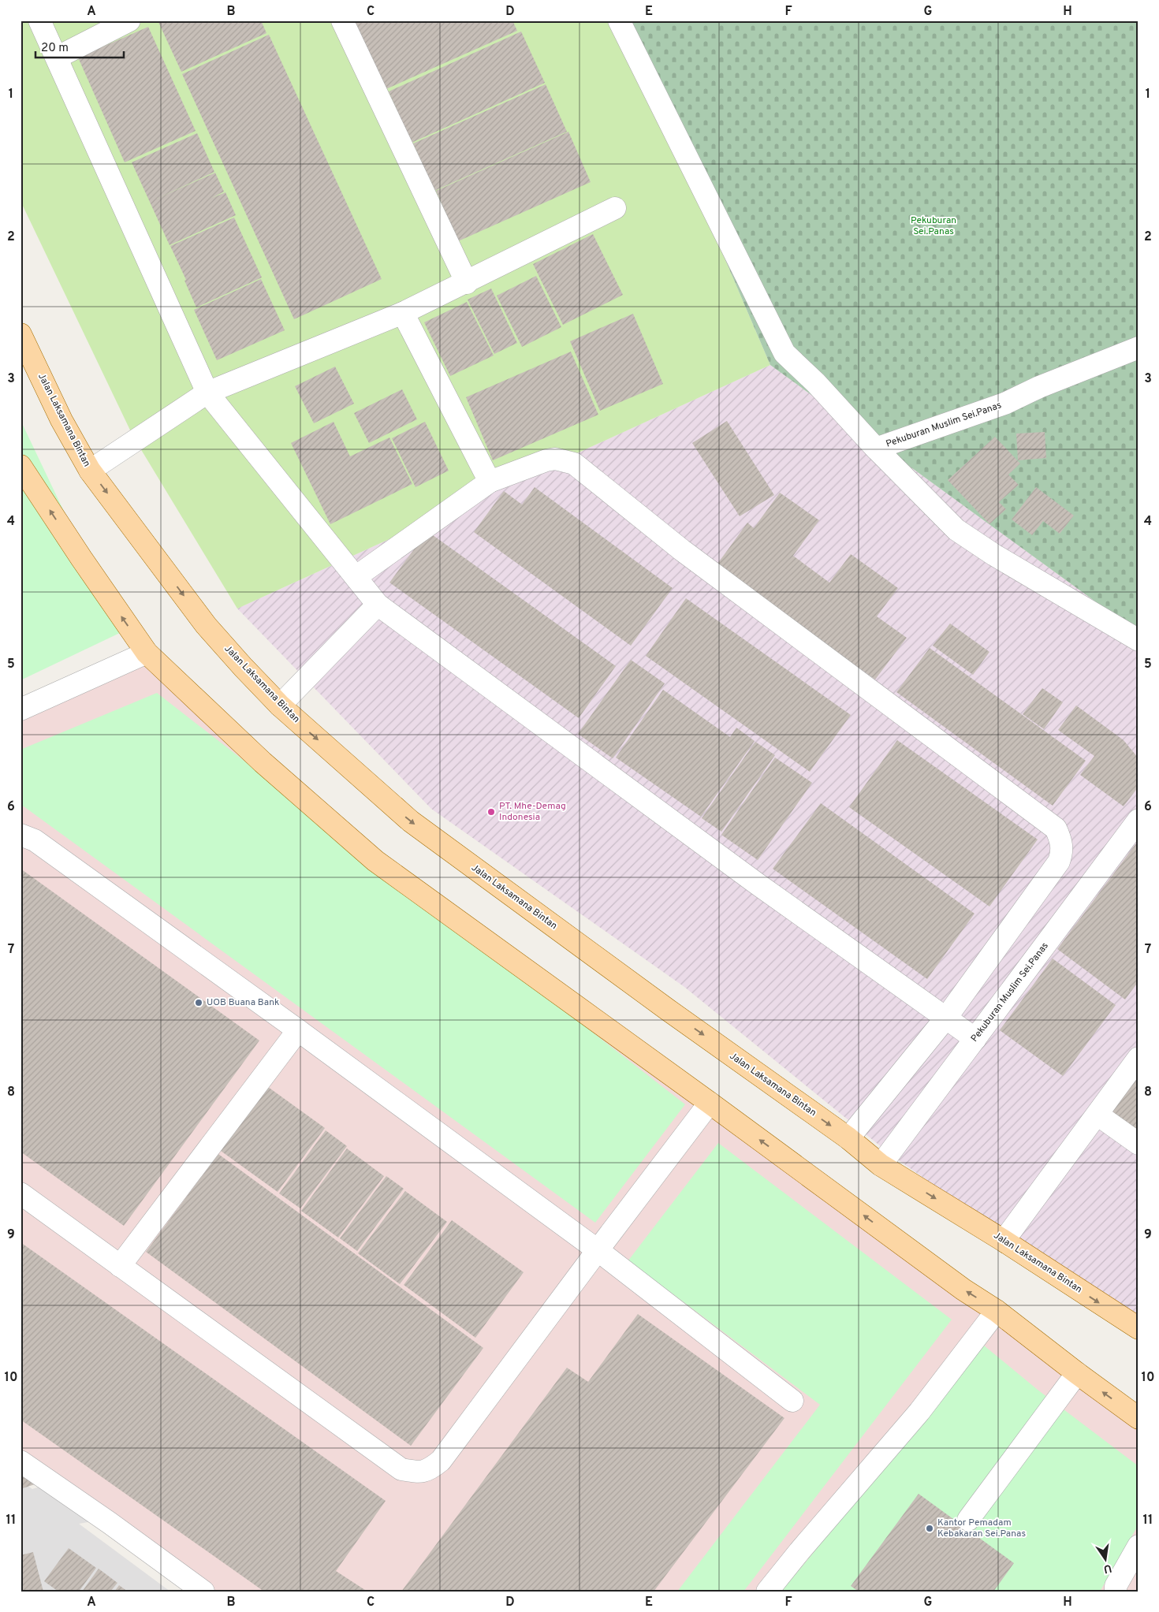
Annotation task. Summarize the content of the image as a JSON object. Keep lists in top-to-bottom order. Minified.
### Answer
{"streets":{"main road":["Jalan Laksamana Bintan"],"street":["Pekuburan Muslim Sei.Panas"]},"crossings":[["Jalan Laksamana Bintan","Pekuburan Muslim Sei.Panas"]],"parks":["Pekuburan Sei.Panas"],"places":["PT. Mhe-Demag Indonesia","UOB Buana Bank","Kantor Pemadam Kebakaran Sei.Panas"],"scale_bar":"20 m","north":"bottom","grid":{"columns":["A","B","C","D","E","F","G","H"],"rows":["1","2","3","4","5","6","7","8","9","10","11"]}}
